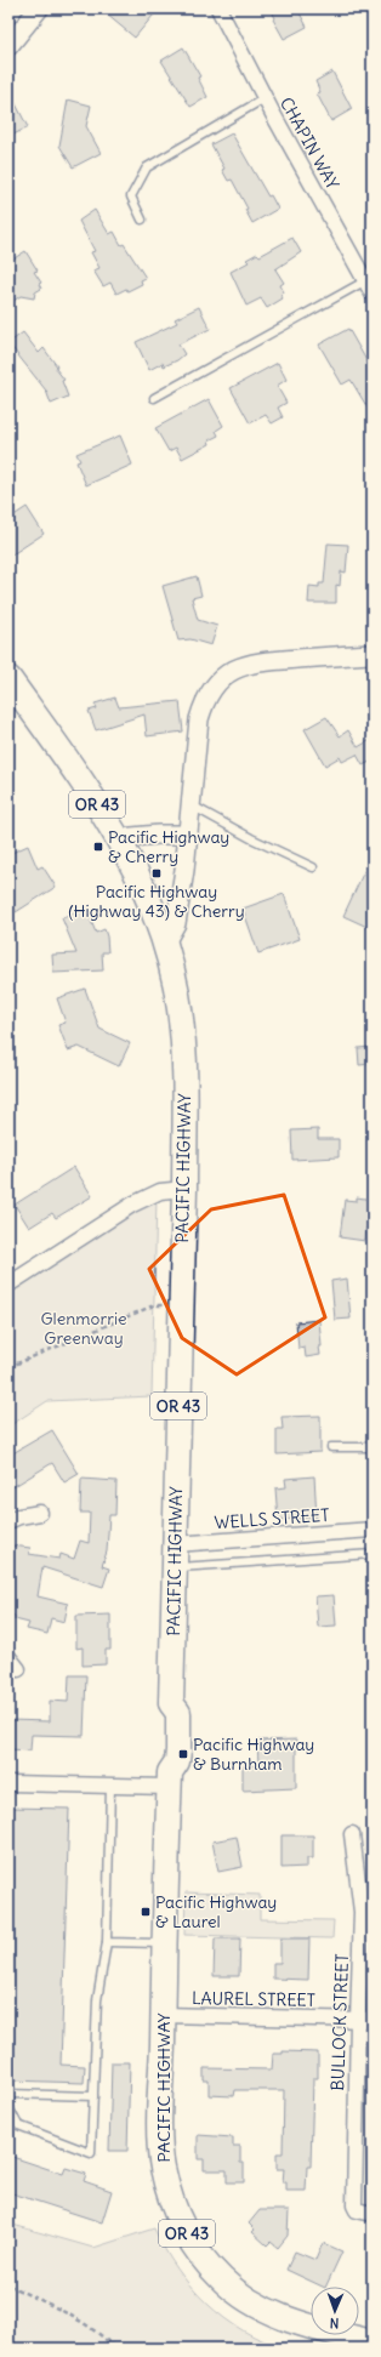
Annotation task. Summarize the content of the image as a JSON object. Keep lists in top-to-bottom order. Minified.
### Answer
{"streets":{"main road":["OR 43","PACIFIC HIGHWAY"],"street":["CHAPIN WAY","WELLS STREET","LAUREL STREET","BULLOCK STREET"]},"crossings":[["PACIFIC HIGHWAY","WELLS STREET"],["PACIFIC HIGHWAY","LAUREL STREET"],["LAUREL STREET","BULLOCK STREET"]],"parks":["Glenmorrie Greenway"],"places":{"transit":["Pacific Highway & Cherry","Pacific Highway (Highway 43) & Cherry","Pacific Highway & Burnham","Pacific Highway & Laurel"]},"north":"bottom"}
